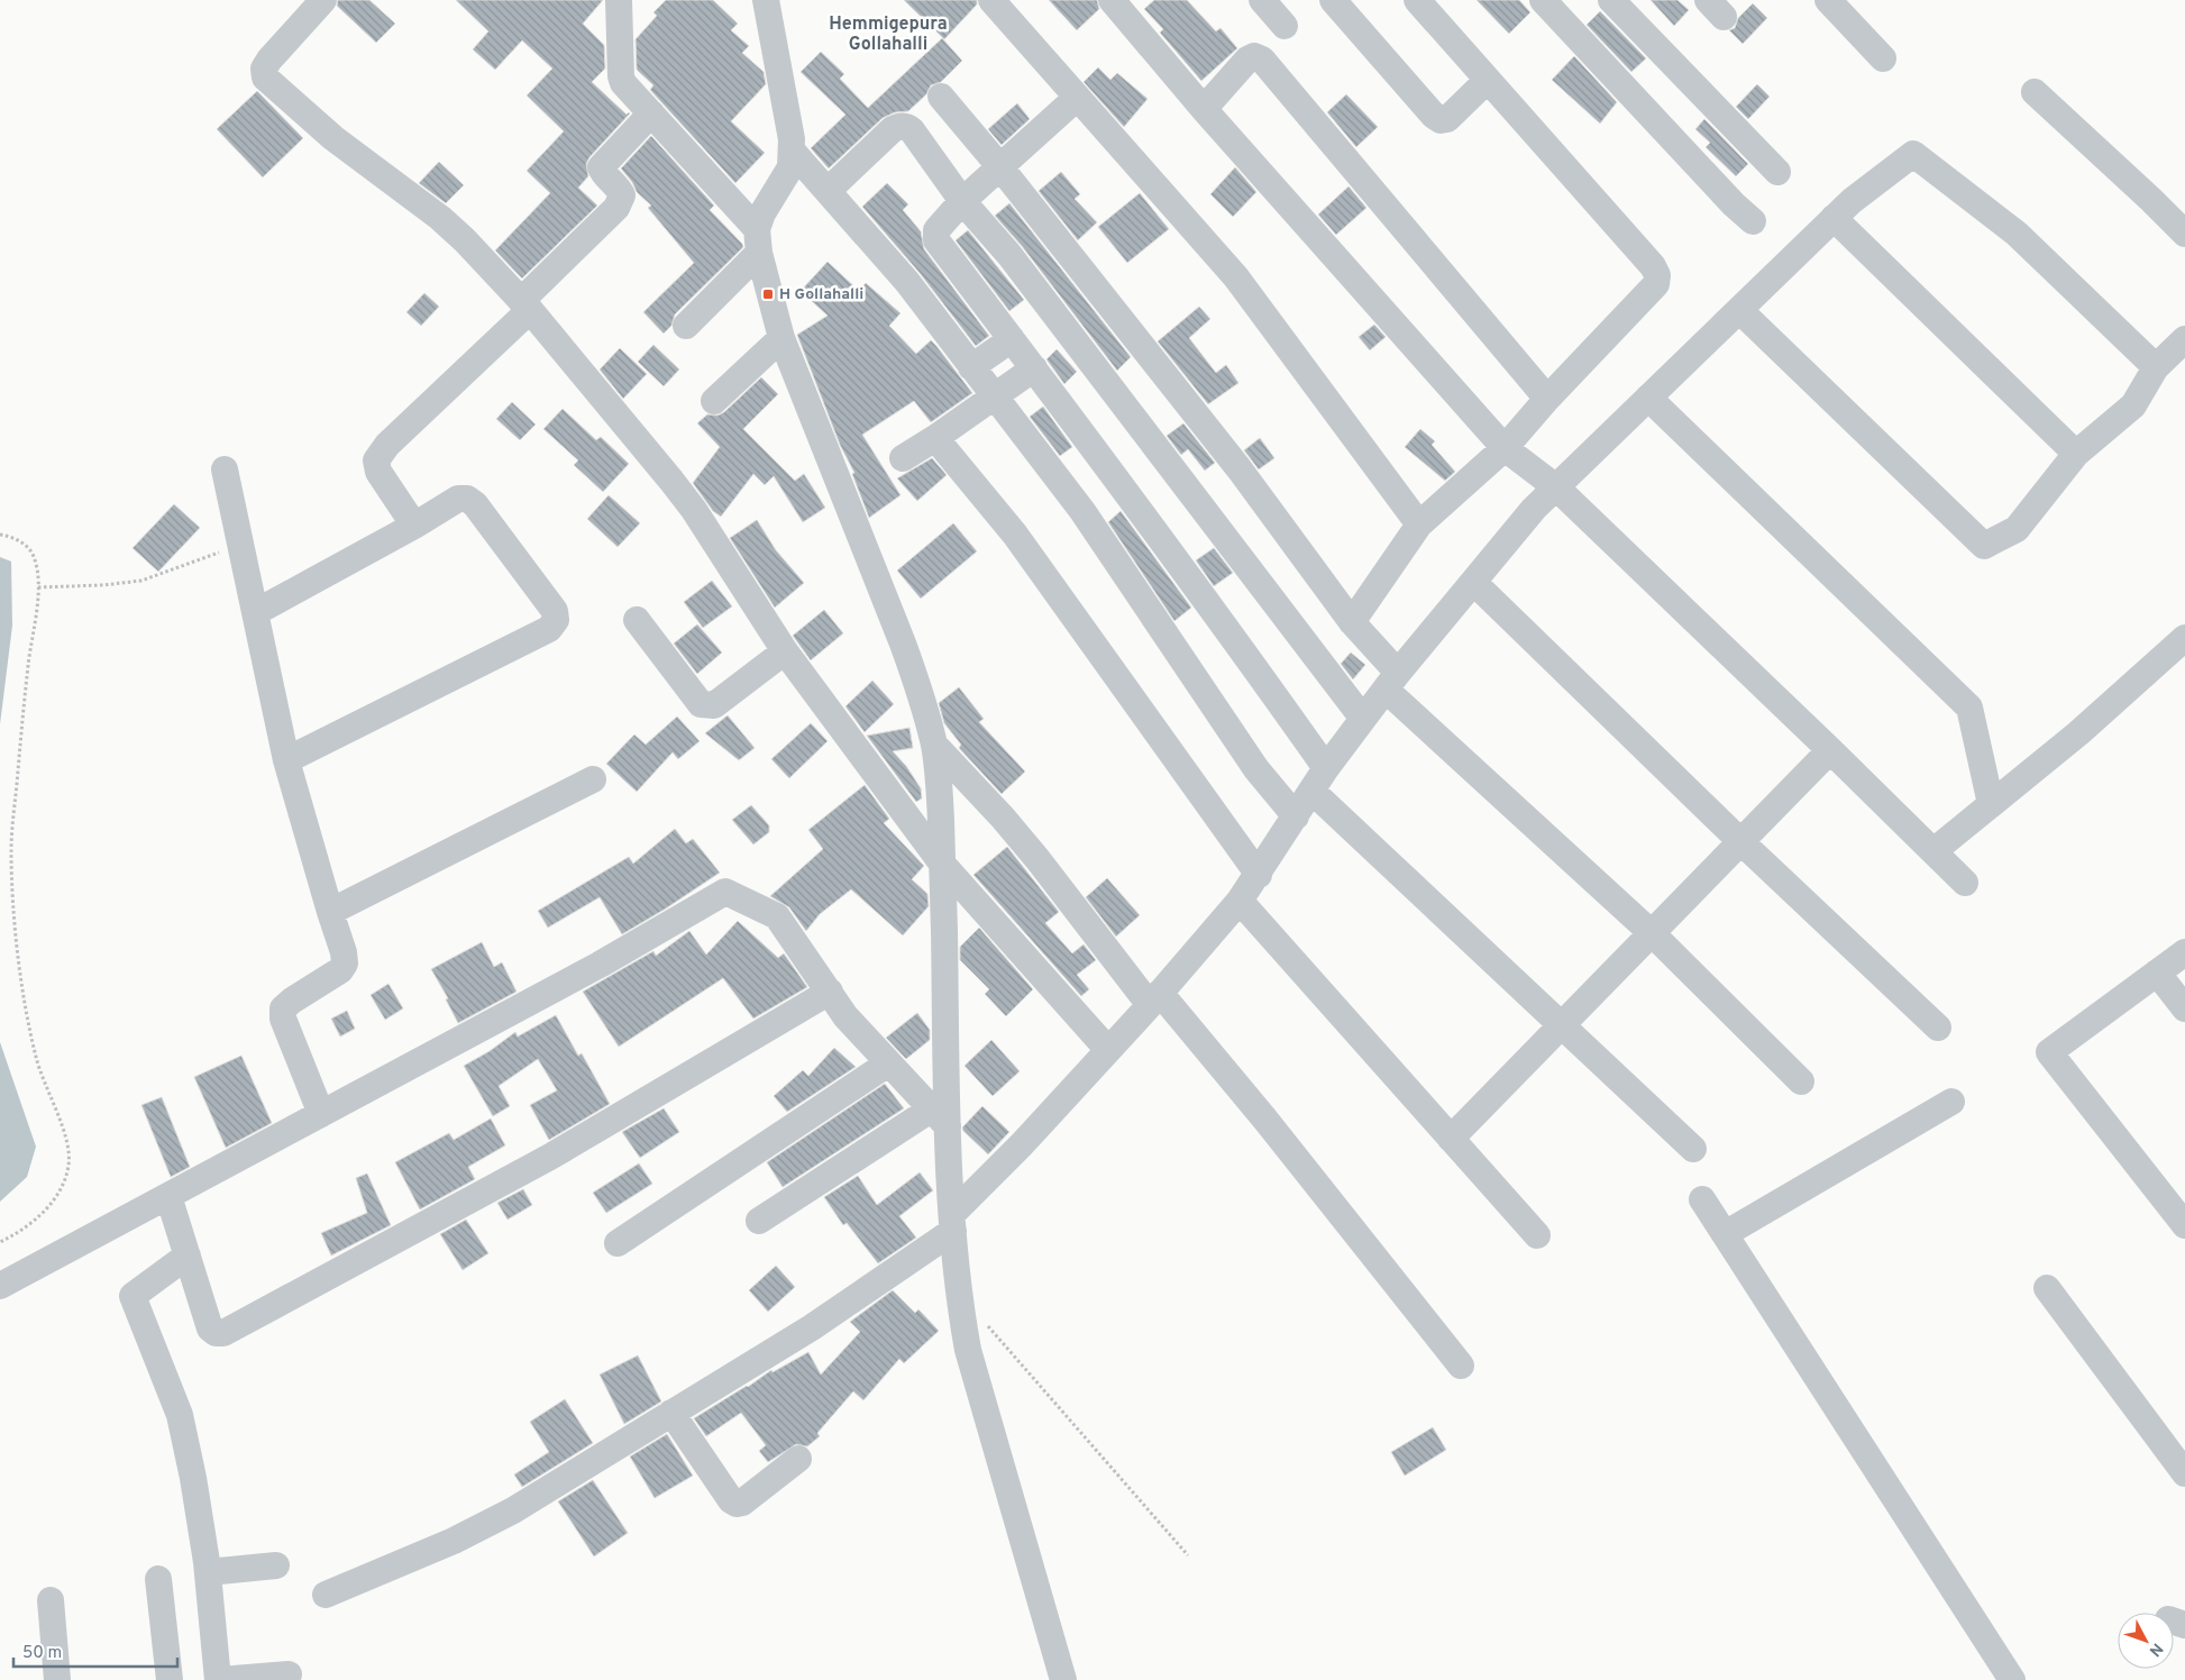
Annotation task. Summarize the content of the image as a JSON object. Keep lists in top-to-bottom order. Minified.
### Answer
{"districts":["Hemmigepura Gollahalli"],"places":{"transit":["H Gollahalli"]},"scale_bar":"50 m","north":"bottom right"}
